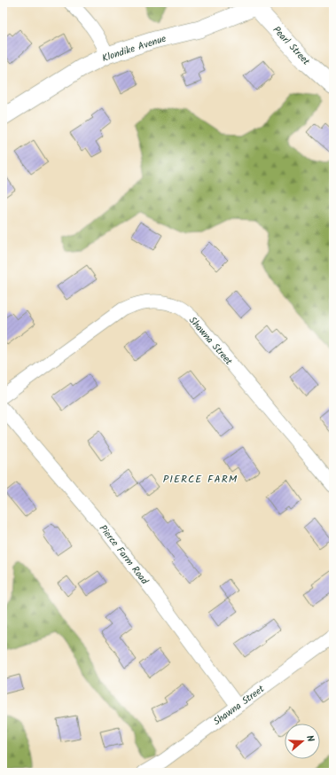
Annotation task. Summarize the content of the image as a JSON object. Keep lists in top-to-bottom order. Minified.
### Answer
{"streets":{"street":["Pearl Street","Klondike Avenue","Shawna Street","Pierce Farm Road"]},"crossings":[["Pearl Street","Klondike Avenue"],["Shawna Street","Pierce Farm Road"]],"districts":["PIERCE FARM"],"north":"right"}
